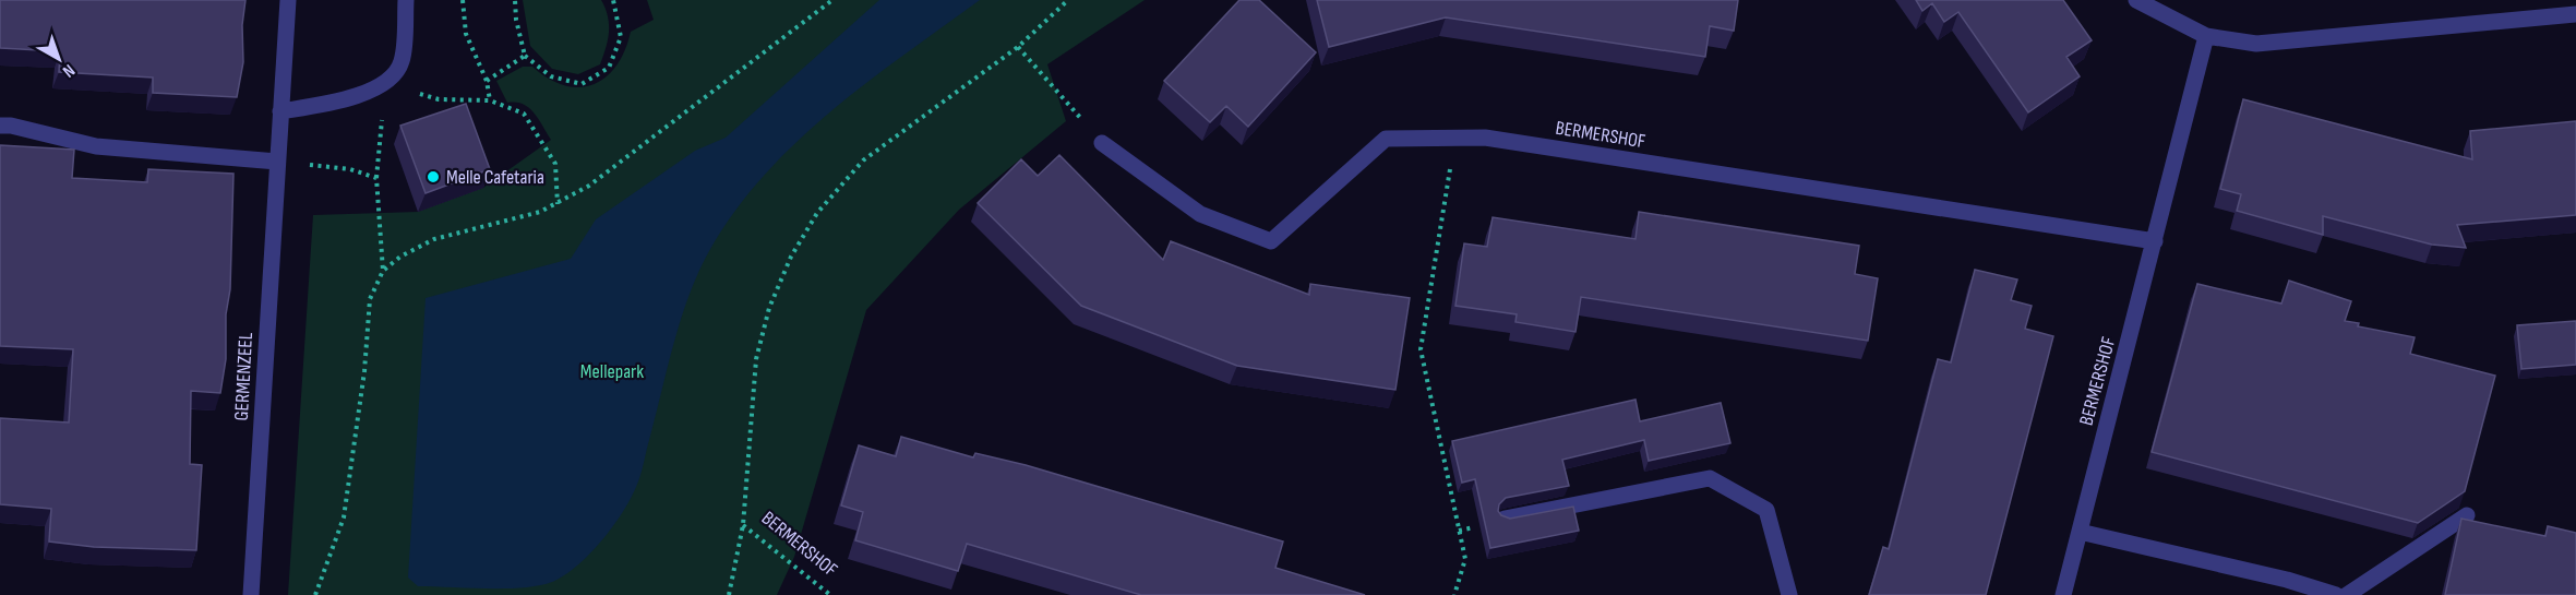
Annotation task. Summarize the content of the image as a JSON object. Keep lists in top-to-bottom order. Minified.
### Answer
{"streets":{"street":["BERMERSHOF","GERMENZEEL"]},"parks":["Mellepark"],"places":["Melle Cafetaria"],"north":"bottom right"}
